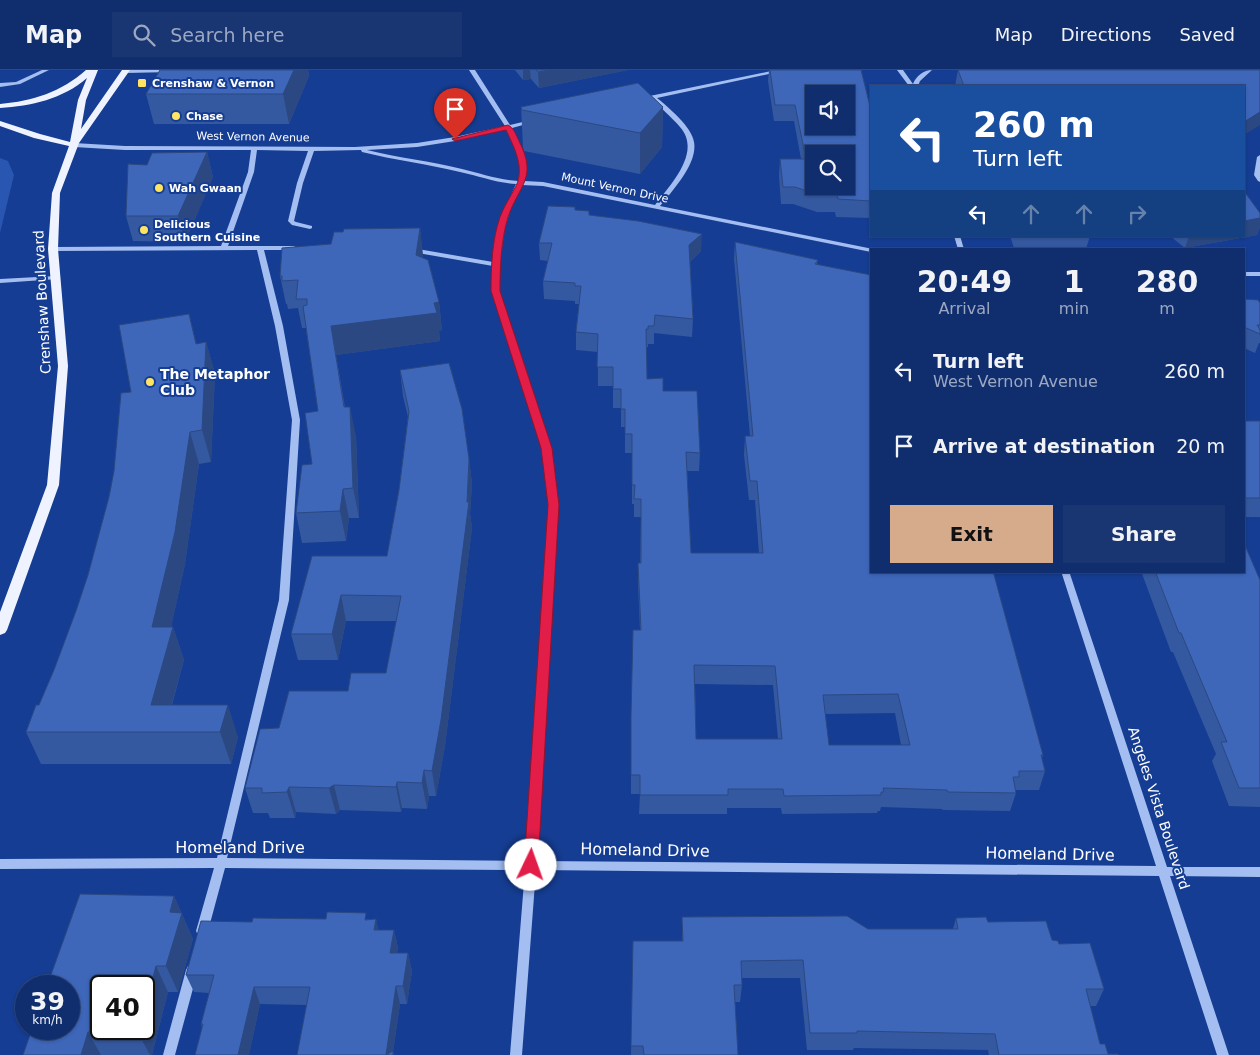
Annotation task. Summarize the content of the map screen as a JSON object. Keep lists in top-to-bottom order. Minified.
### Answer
{"streets":{"main road":["West Vernon Avenue","Crenshaw Boulevard"],"street":["Mount Vernon Drive","Angeles Vista Boulevard","Homeland Drive"]},"crossings":[["West Vernon Avenue","Mount Vernon Drive"],["West Vernon Avenue","Crenshaw Boulevard"],["Angeles Vista Boulevard","Homeland Drive"]],"places":{"transit":["Crenshaw & Vernon"],"other":["Chase","Wah Gwaan","Delicious Southern Cuisine","The Metaphor Club"]},"page":{"header":"Map","search":"Search here","nav":["Map","Directions","Saved"],"turn":["260 m","Turn left"],"eta":["20:49","Arrival","1","min","280","m"],"list":[{"name":"Turn left","note":"West Vernon Avenue","value":"260 m"},{"name":"Arrive at destination","value":"20 m"}],"buttons":["Exit","Share"],"speed":"39 km/h","limit":"40"}}
